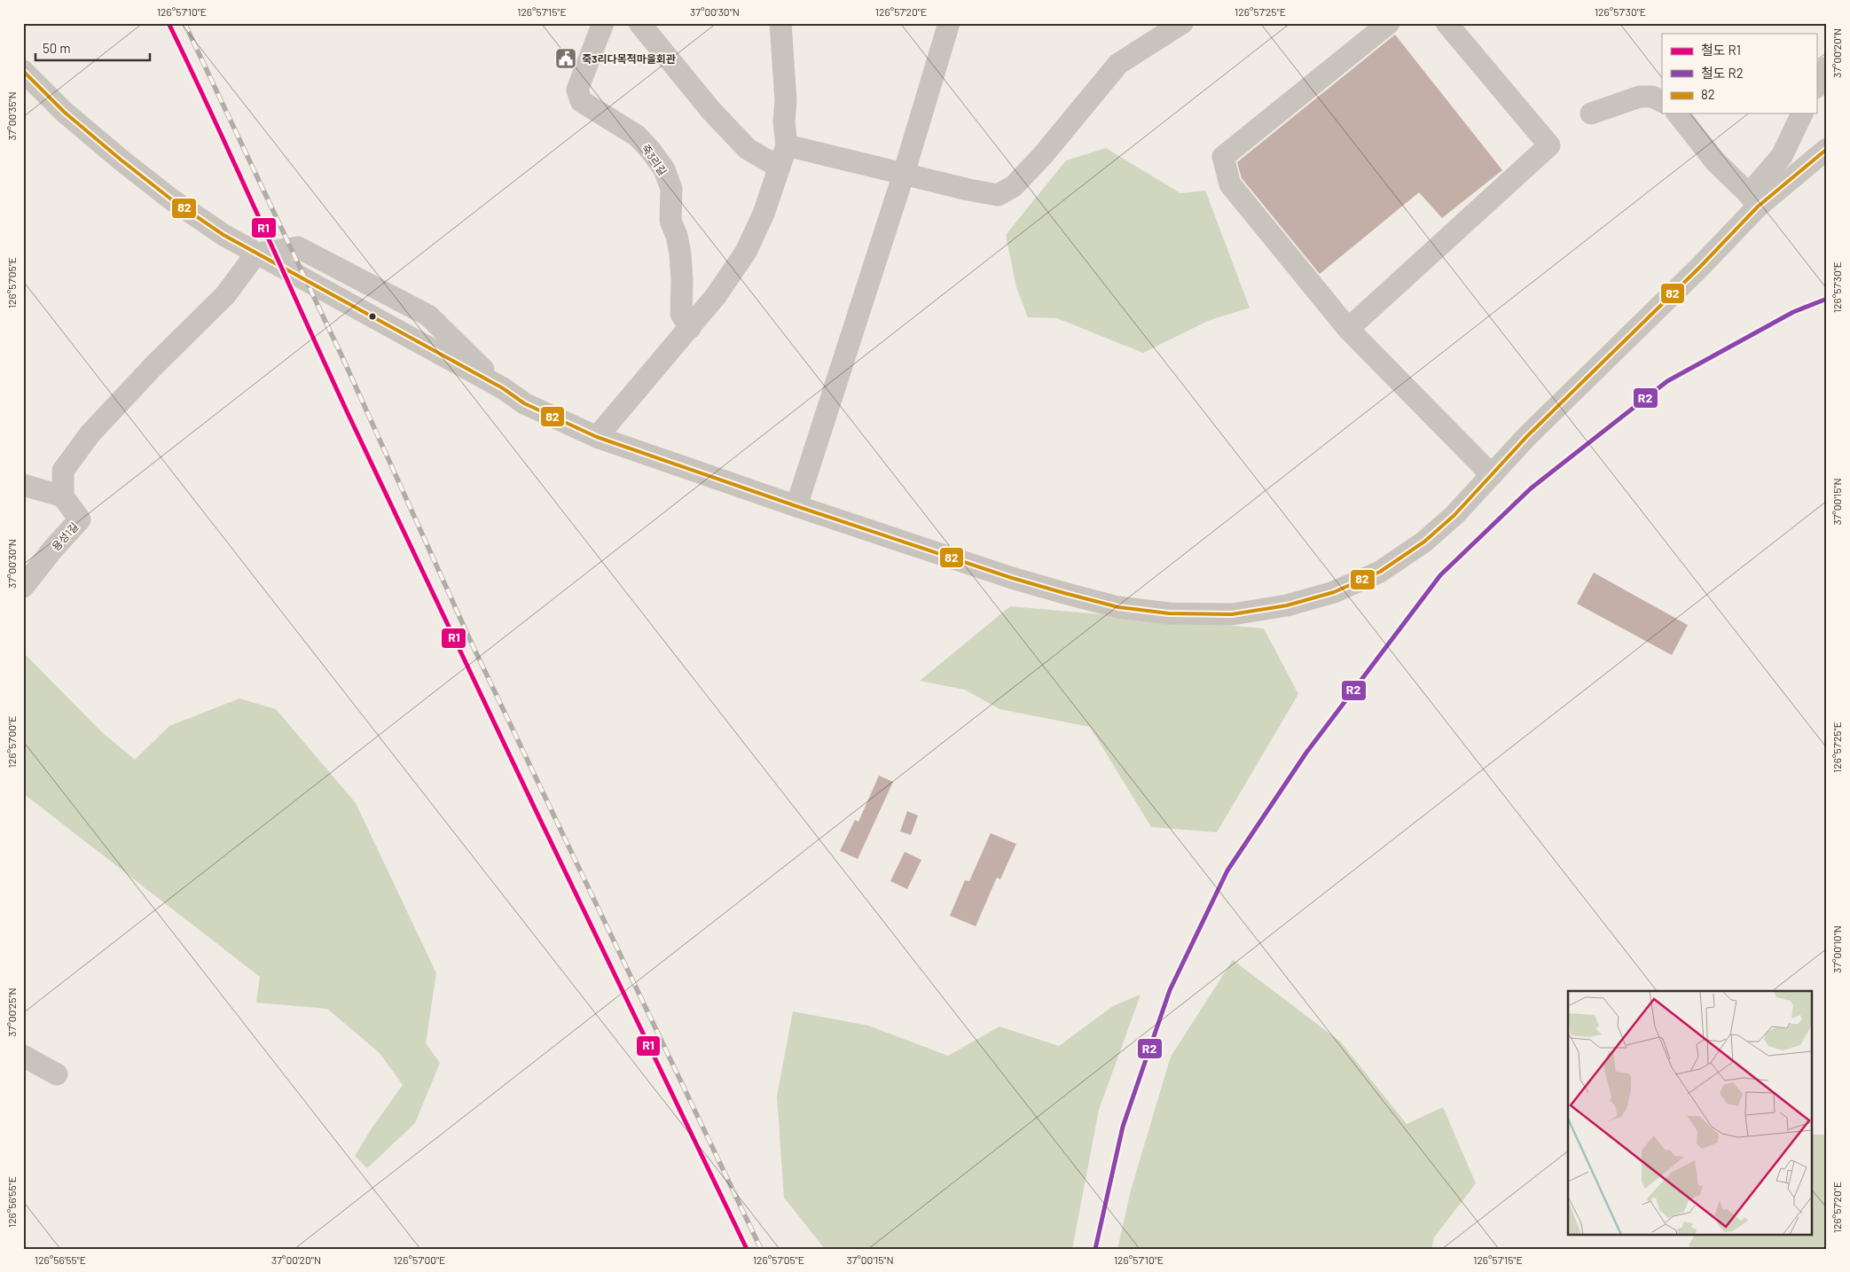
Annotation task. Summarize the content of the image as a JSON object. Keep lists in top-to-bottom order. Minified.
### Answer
{"streets":{"street":["죽3리길","용성1길"]},"places":{"public building":["죽3리다목적마을회관"]},"lines":["rail line R1","transit line 82","rail line R2"],"legend":["철도 R1","철도 R2","82"],"scale_bar":"50 m","coordinates":["126°57'10\"E","126°57'15\"E","37°00'30\"N","126°57'20\"E","126°57'25\"E","126°57'30\"E","37°00'20\"N","37°00'35\"N","126°57'05\"E","37°00'15\"N","126°57'00\"E","37°00'10\"N","37°00'25\"N","126°56'55\"E"]}
